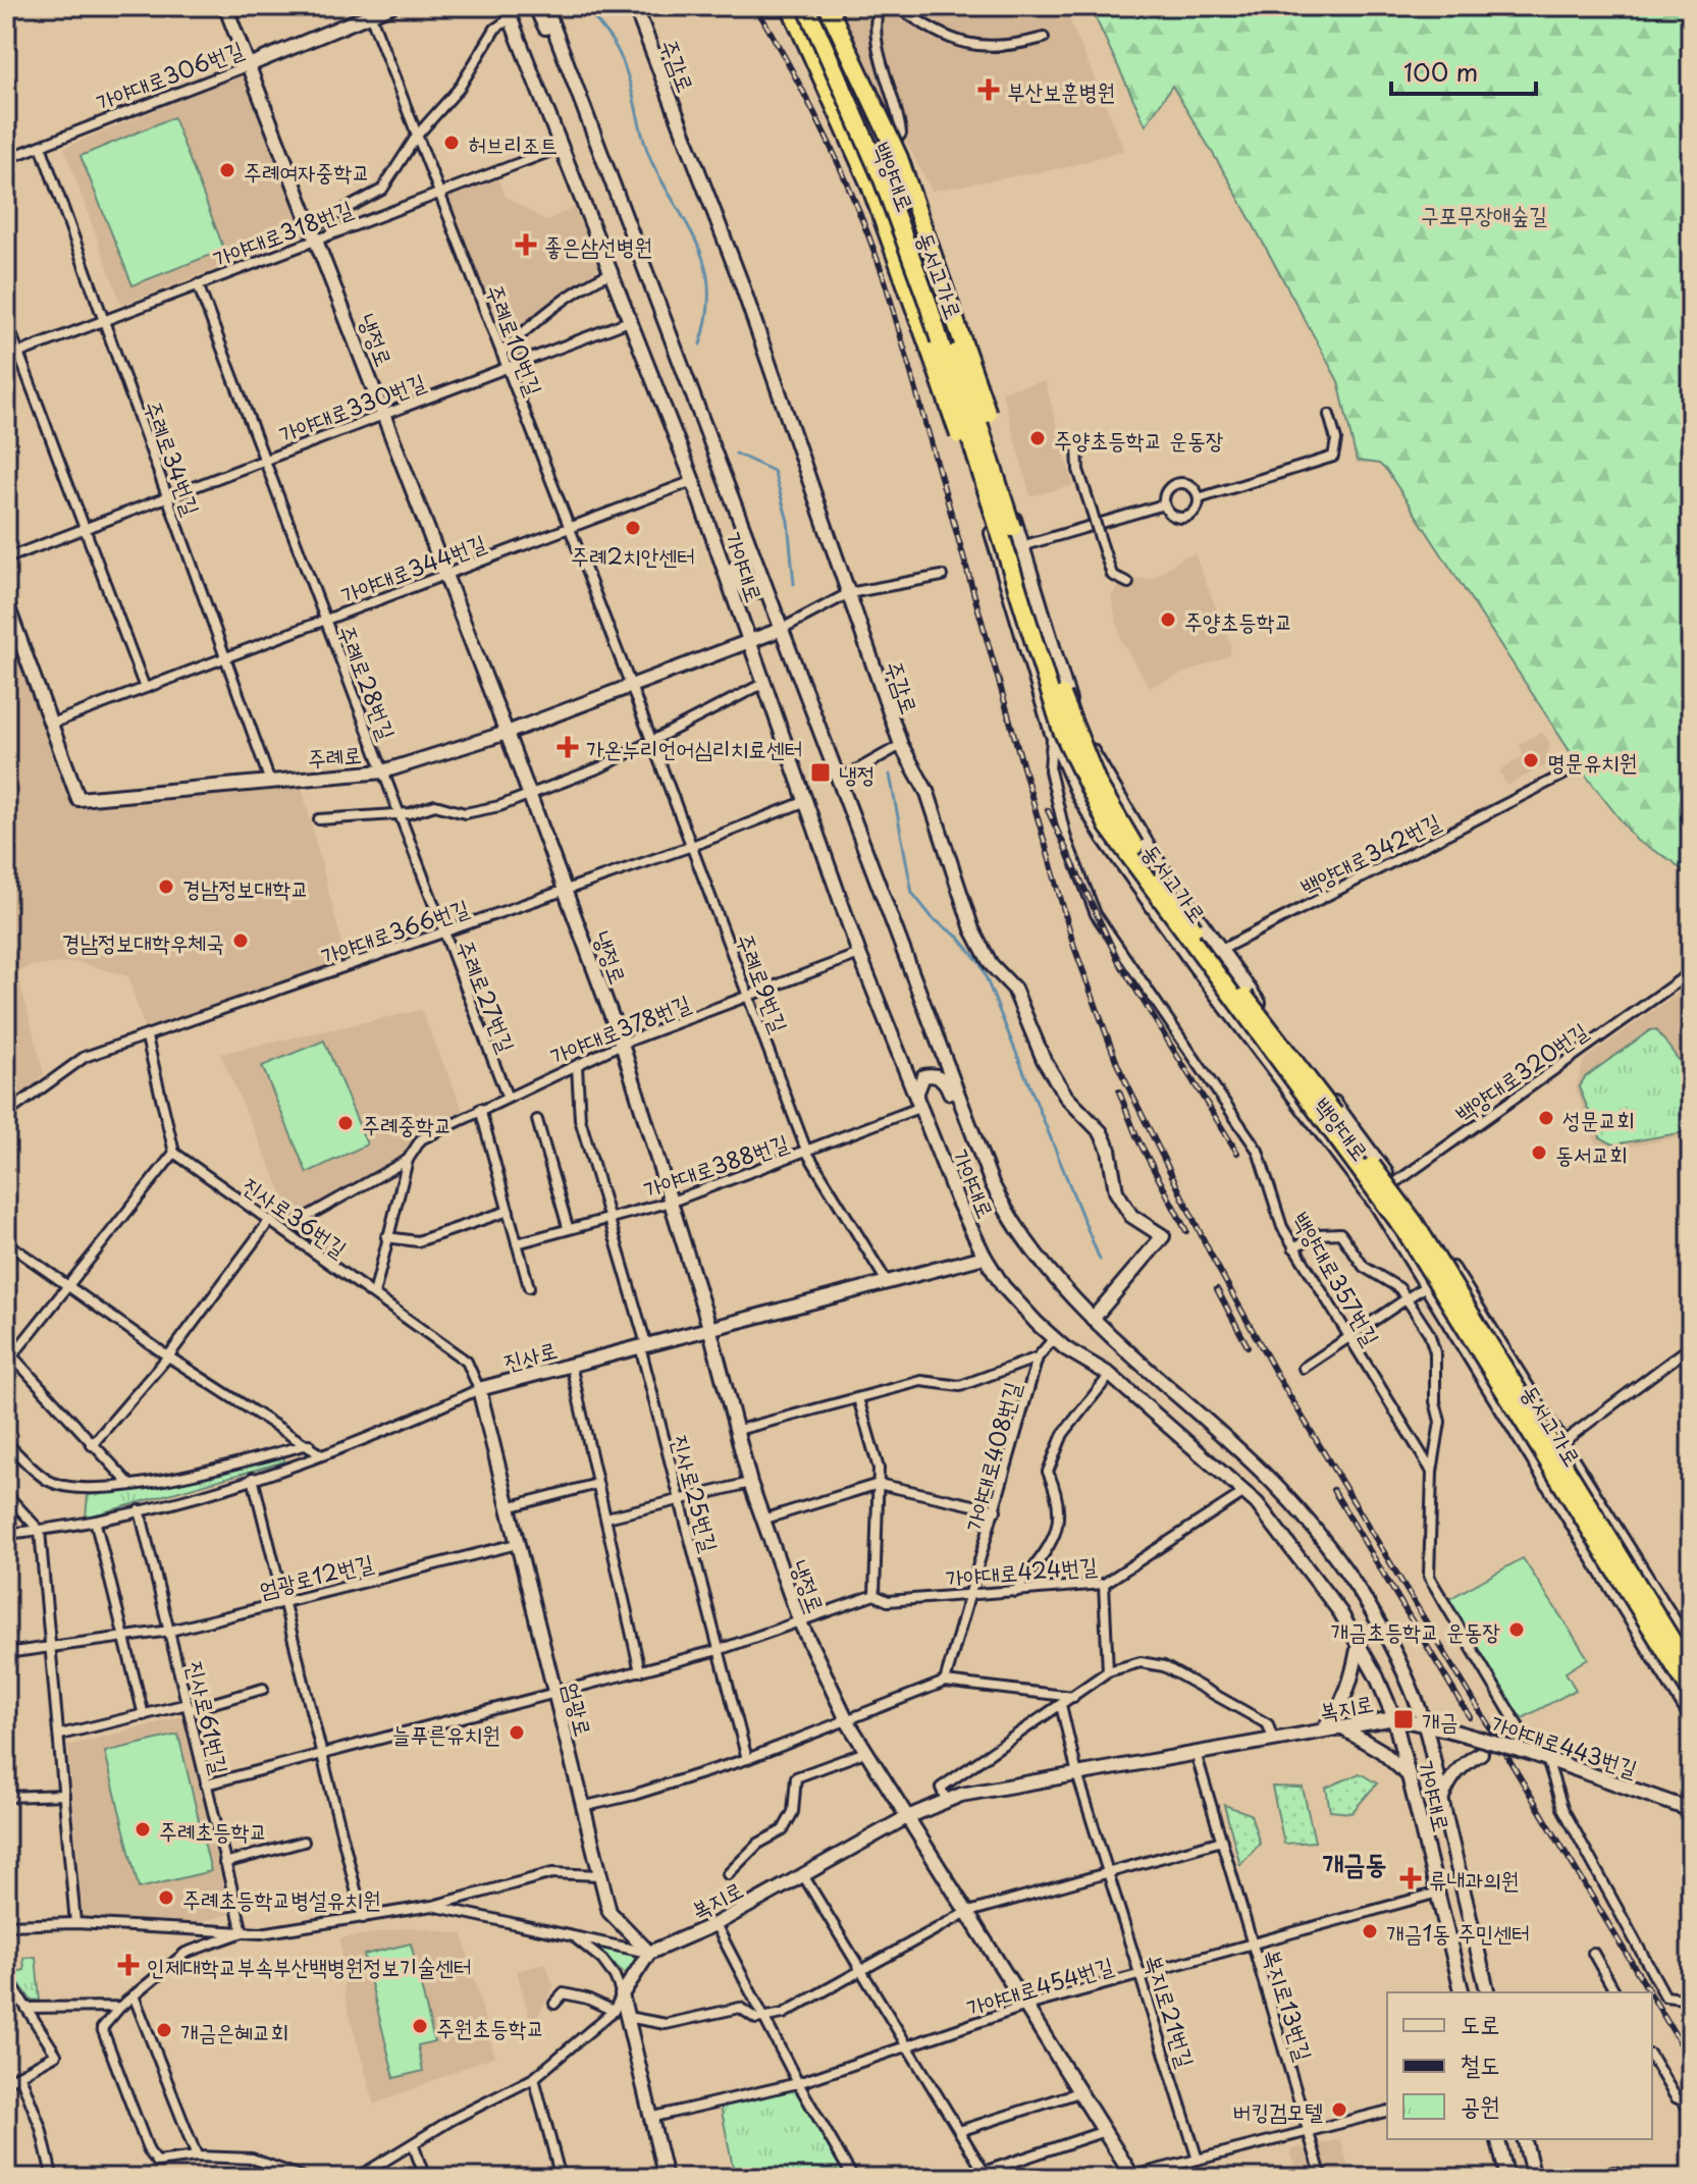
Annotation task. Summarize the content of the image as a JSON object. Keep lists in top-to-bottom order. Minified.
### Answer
{"streets":{"highway":["동서고가로"],"main road":["주감로","가야대로306번길","백양대로","냉정로","가야대로","주례로","진사로","복지로","엄광로","가야대로443번길"],"street":["가야대로318번길","주례로10번길","가야대로330번길","주례로34번길","가야대로344번길","주례로28번길","백양대로342번길","가야대로366번길","주례로9번길","주례로27번길","가야대로378번길","백양대로320번길","가야대로388번길","진사로36번길","백양대로357번길","가야대로408번길","진사로25번길","가야대로424번길","엄광로12번길","진사로61번길","가야대로454번길","복지로13번길","복지로21번길"]},"crossings":[["주감로","가야대로"],["가야대로306번길","냉정로"],["가야대로306번길","주례로10번길"],["가야대로306번길","주례로34번길"],["백양대로","동서고가로"],["백양대로","백양대로342번길"],["백양대로","백양대로320번길"],["백양대로","백양대로357번길"],["가야대로318번길","냉정로"],["가야대로318번길","주례로10번길"],["가야대로318번길","주례로34번길"],["가야대로318번길","가야대로"],["가야대로318번길","주례로28번길"],["냉정로","가야대로330번길"],["냉정로","가야대로344번길"],["냉정로","주례로"],["냉정로","가야대로366번길"],["냉정로","가야대로378번길"],["냉정로","가야대로388번길"],["냉정로","진사로"],["냉정로","가야대로424번길"],["냉정로","복지로"],["냉정로","가야대로454번길"],["주례로10번길","가야대로330번길"],["주례로10번길","가야대로344번길"],["주례로10번길","주례로"],["주례로10번길","주례로9번길"],["가야대로330번길","주례로34번길"],["가야대로330번길","가야대로"],["가야대로330번길","주례로28번길"],["주례로34번길","가야대로344번길"],["주례로34번길","주례로"],["가야대로","가야대로344번길"],["가야대로","주례로"],["가야대로","가야대로366번길"],["가야대로","가야대로378번길"],["가야대로","가야대로388번길"],["가야대로","진사로"],["가야대로","가야대로408번길"],["가야대로","가야대로424번길"],["가야대로","복지로"],["가야대로","가야대로443번길"],["가야대로","가야대로454번길"],["가야대로344번길","주례로28번길"],["가야대로344번길","주례로"],["주례로28번길","주례로"],["주례로28번길","주례로27번길"],["주례로","주례로9번길"],["주례로","주례로27번길"],["가야대로366번길","주례로9번길"],["가야대로366번길","주례로27번길"],["주례로9번길","가야대로378번길"],["주례로9번길","가야대로388번길"],["주례로9번길","진사로"],["주례로27번길","가야대로378번길"],["가야대로378번길","진사로36번길"],["가야대로378번길","진사로25번길"],["가야대로388번길","진사로25번길"],["진사로36번길","진사로"],["진사로36번길","엄광로"],["진사로","진사로25번길"],["진사로","엄광로"],["진사로","진사로61번길"],["가야대로408번길","가야대로424번길"],["진사로25번길","가야대로424번길"],["가야대로424번길","엄광로"],["가야대로424번길","진사로61번길"],["엄광로12번길","엄광로"],["엄광로12번길","진사로61번길"],["복지로","엄광로"],["복지로","가야대로443번길"],["복지로","복지로13번길"],["복지로","복지로21번길"],["가야대로454번길","복지로13번길"],["가야대로454번길","복지로21번길"]],"districts":["개금동"],"parks":["구포무장애숲길"],"places":{"health":["부산보훈병원","좋은삼선병원","가온누리언어심리치료센터","류내과의원","인제대학교부속부산백병원정보기술센터"],"other":["허브리조트","주례여자중학교","주양초등학교 운동장","주례2치안센터","주양초등학교","명문유치원","경남정보대학교","경남정보대학우체국","성문교회","주례중학교","동서교회","개금초등학교 운동장","늘푸른유치원","주례초등학교","주례초등학교병설유치원","개금1동 주민센터","주원초등학교","개금은혜교회","버킹검모텔"],"transit":["냉정","개금"]},"legend":["도로","철도","공원"],"scale_bar":"100 m"}
